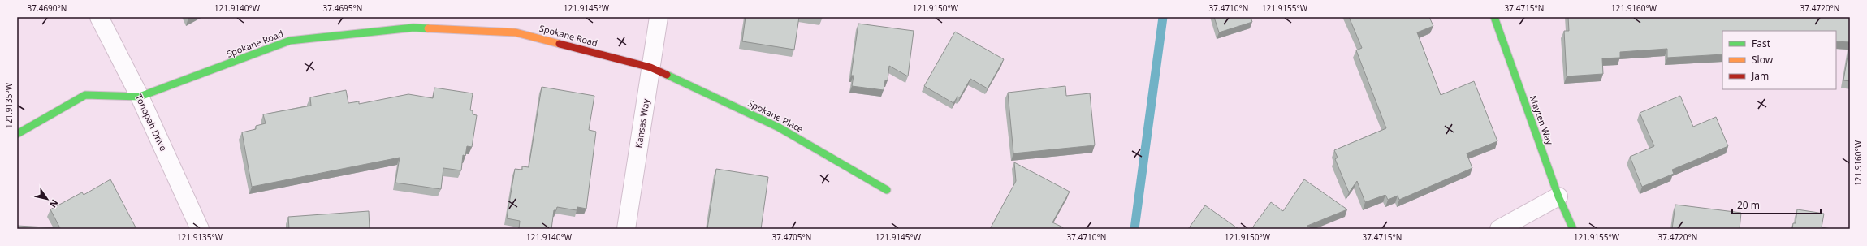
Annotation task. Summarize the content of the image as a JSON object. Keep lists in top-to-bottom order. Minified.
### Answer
{"streets":{"street":["Spokane Road","Spokane Place","Mayten Way","Tonopah Drive","Kansas Way"]},"crossings":[["Spokane Road","Spokane Place"],["Spokane Road","Tonopah Drive"],["Spokane Road","Kansas Way"],["Spokane Place","Kansas Way"]],"legend":["Fast","Slow","Jam"],"scale_bar":"20 m","north":"bottom right","coordinates":["37.4690°N","121.9140°W","37.4695°N","121.9145°W","121.9150°W","37.4710°N","121.9155°W","37.4715°N","121.9160°W","37.4720°N","121.9135°W","37.4705°N"]}
